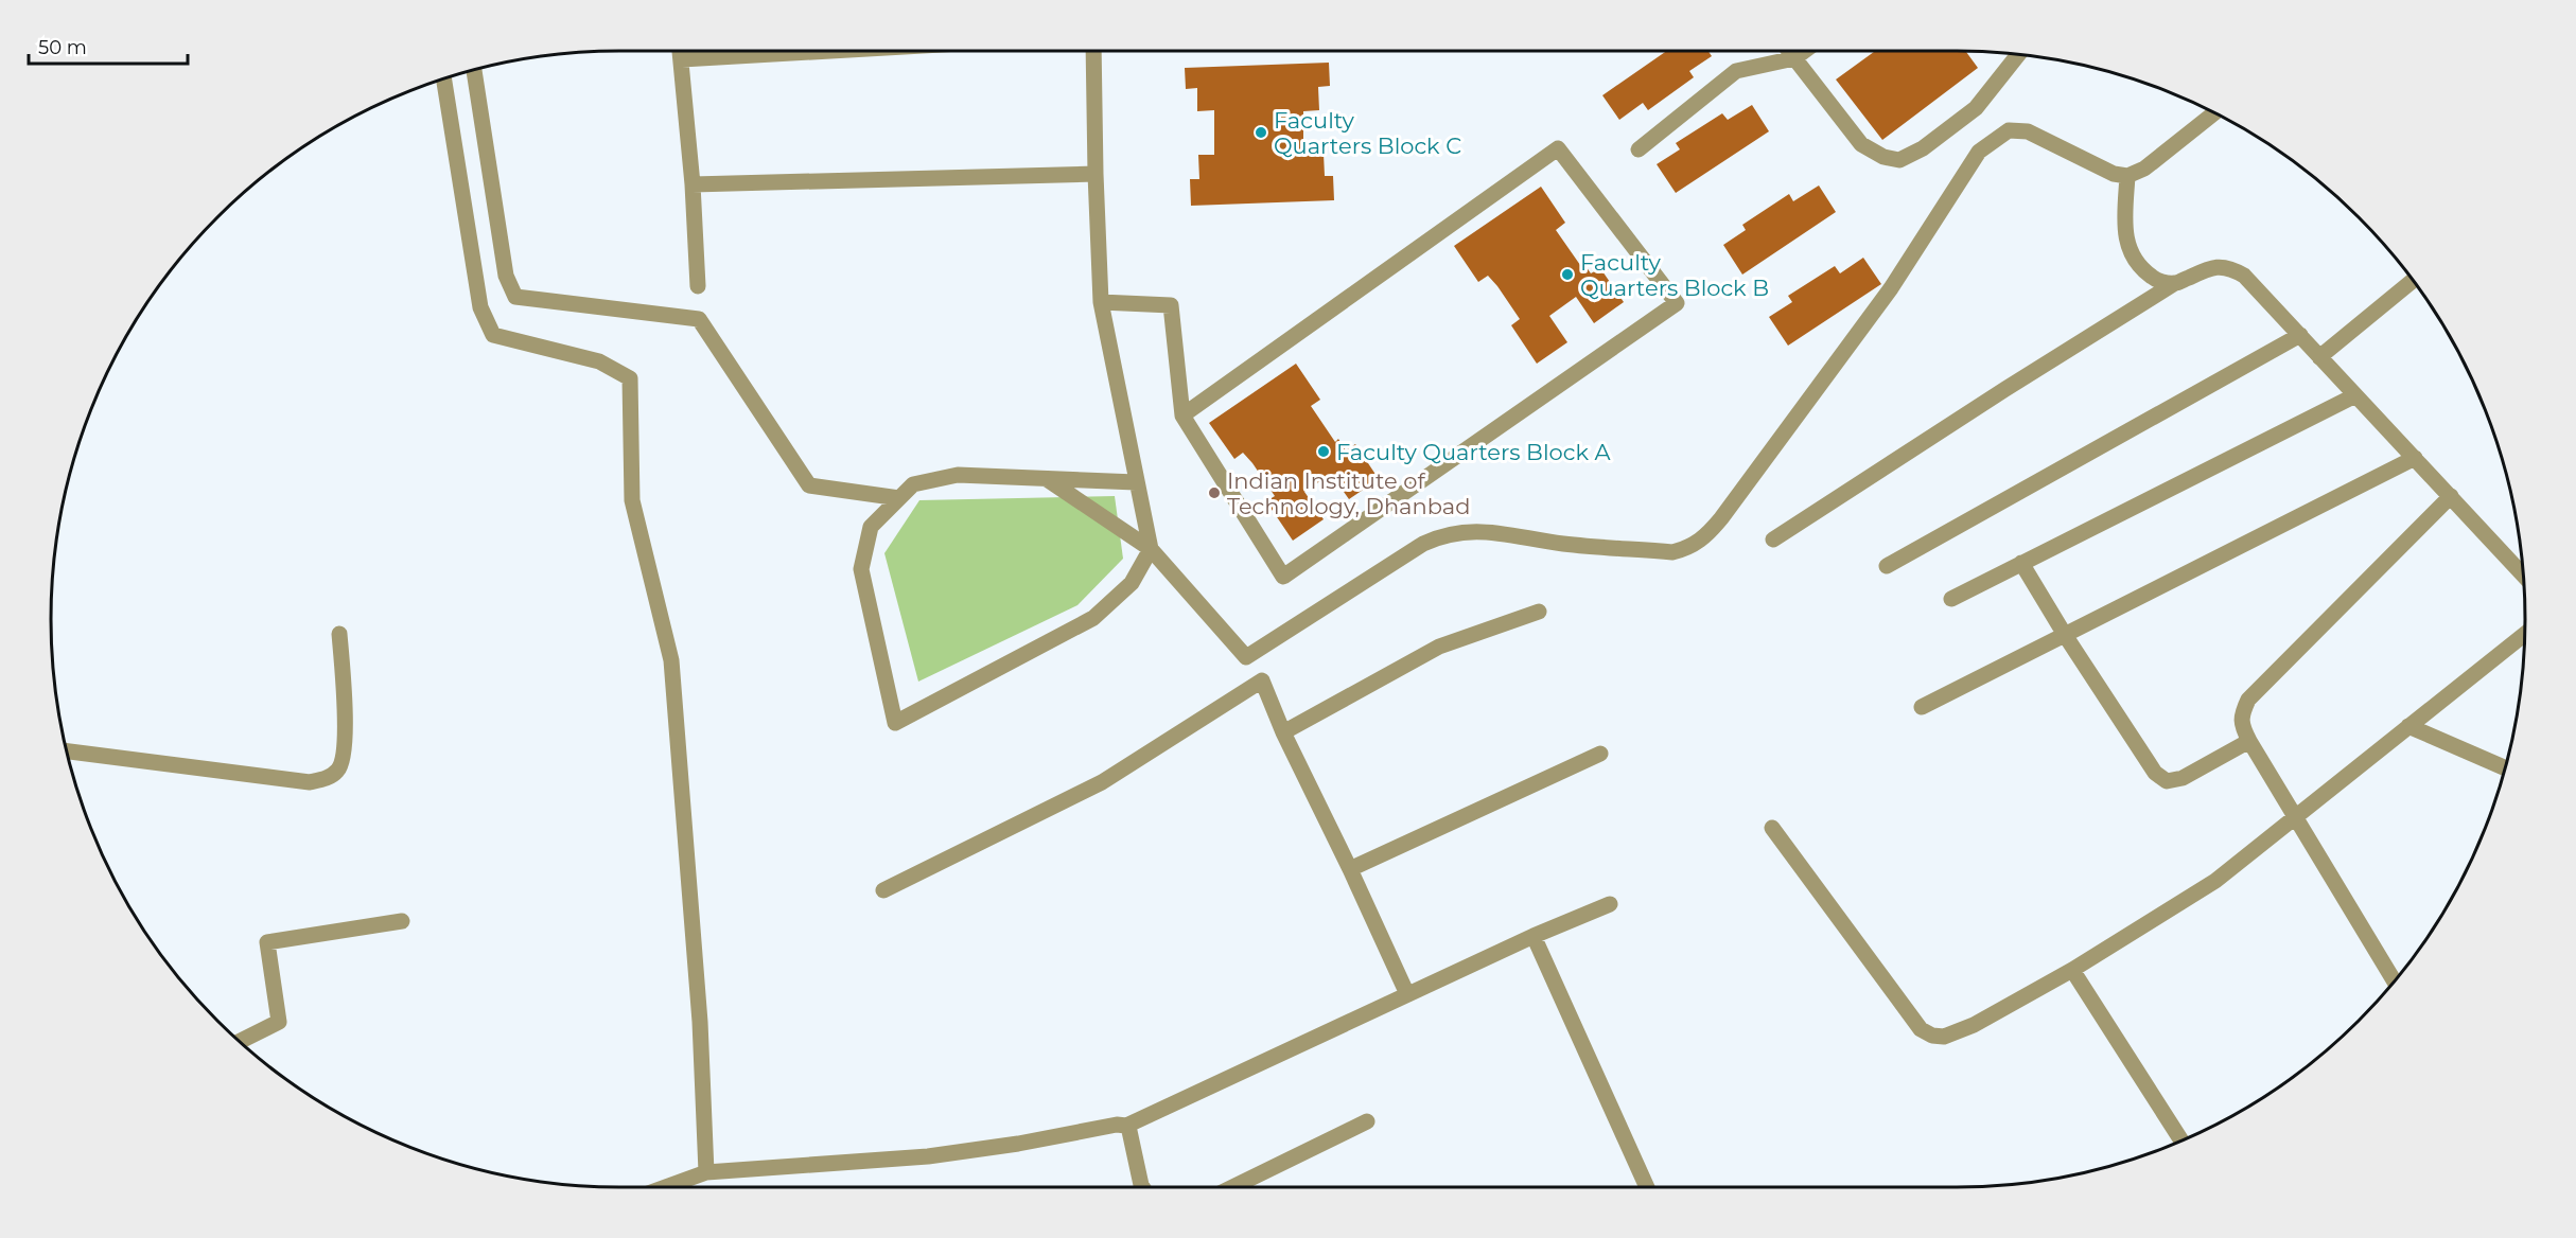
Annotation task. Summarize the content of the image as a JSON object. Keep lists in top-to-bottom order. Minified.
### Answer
{"places":["Faculty Quarters Block C","Faculty Quarters Block B","Faculty Quarters Block A","Indian Institute of Technology, Dhanbad"],"scale_bar":"50 m"}
